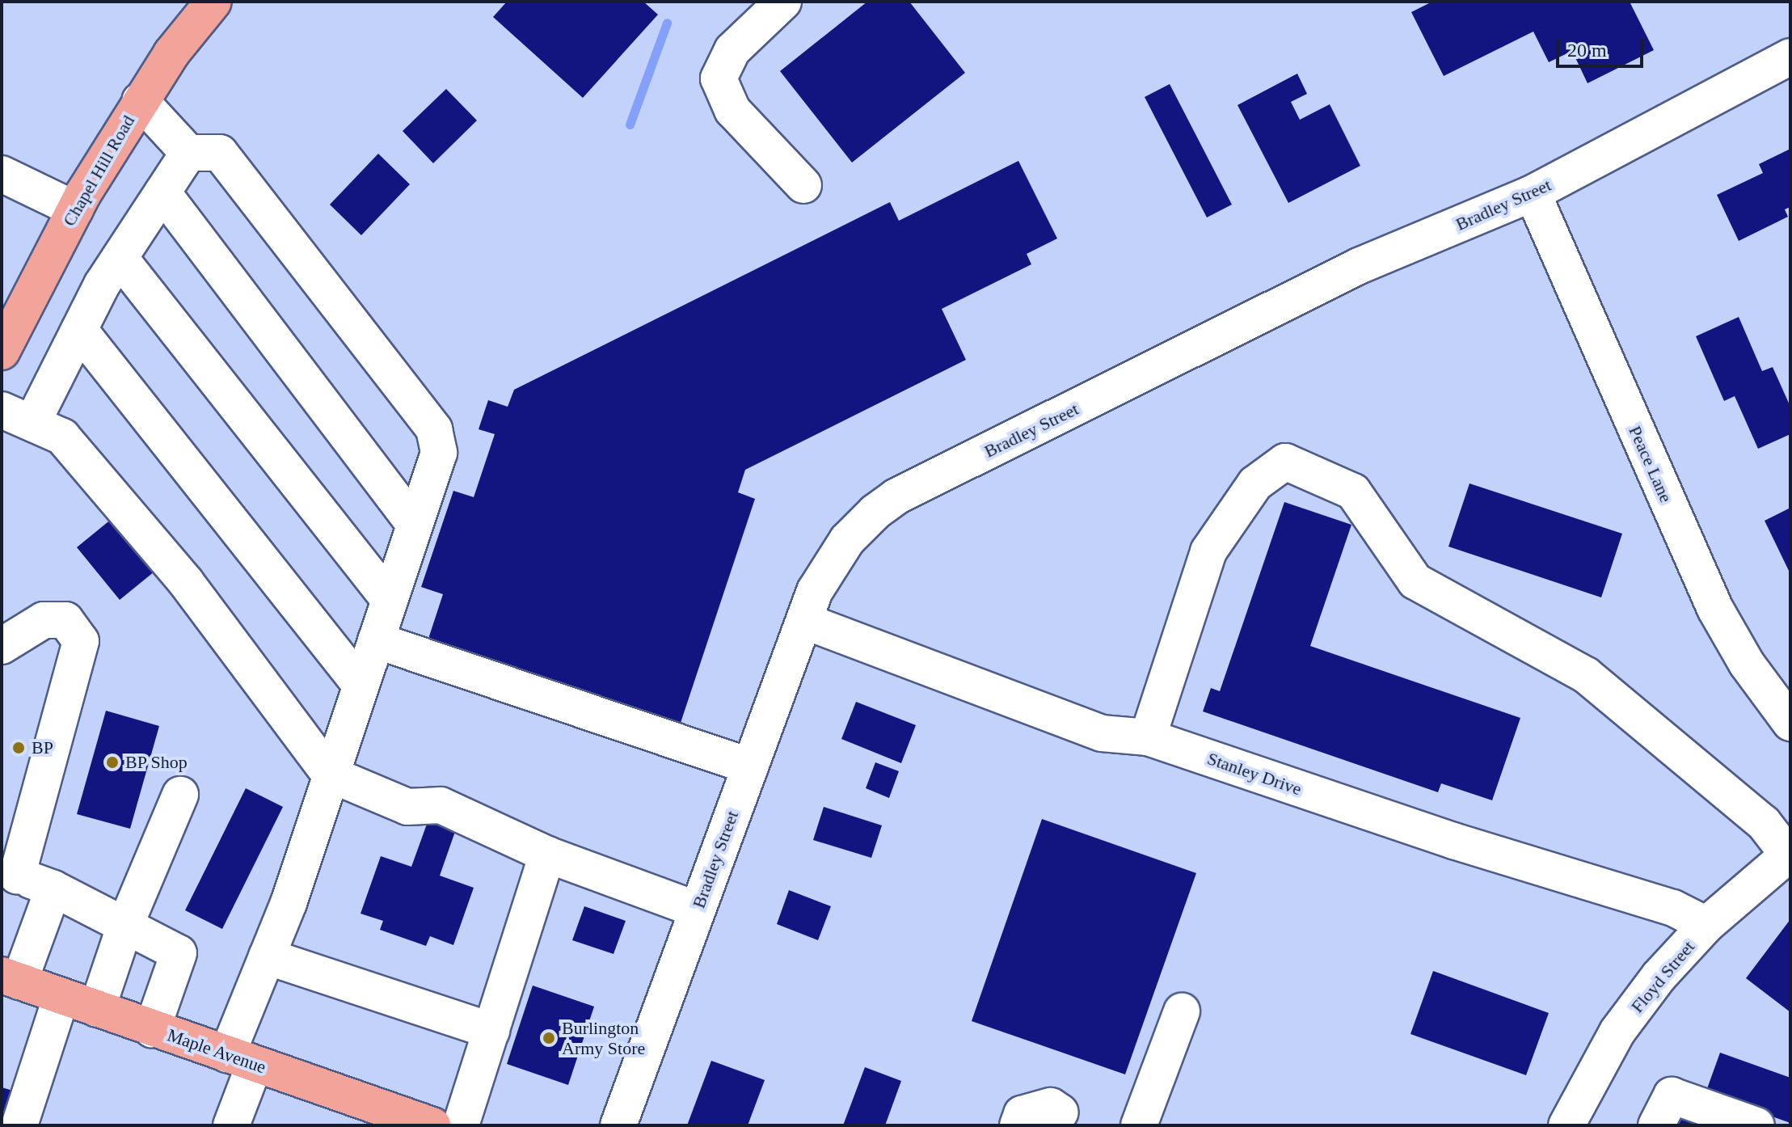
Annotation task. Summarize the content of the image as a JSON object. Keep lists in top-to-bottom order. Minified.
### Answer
{"streets":{"main road":["Chapel Hill Road","Maple Avenue"],"street":["Bradley Street","Peace Lane","Stanley Drive","Floyd Street"]},"crossings":[["Bradley Street","Peace Lane"],["Bradley Street","Stanley Drive"],["Stanley Drive","Floyd Street"]],"places":["BP","BP Shop","Burlington Army Store"],"scale_bar":"20 m"}
